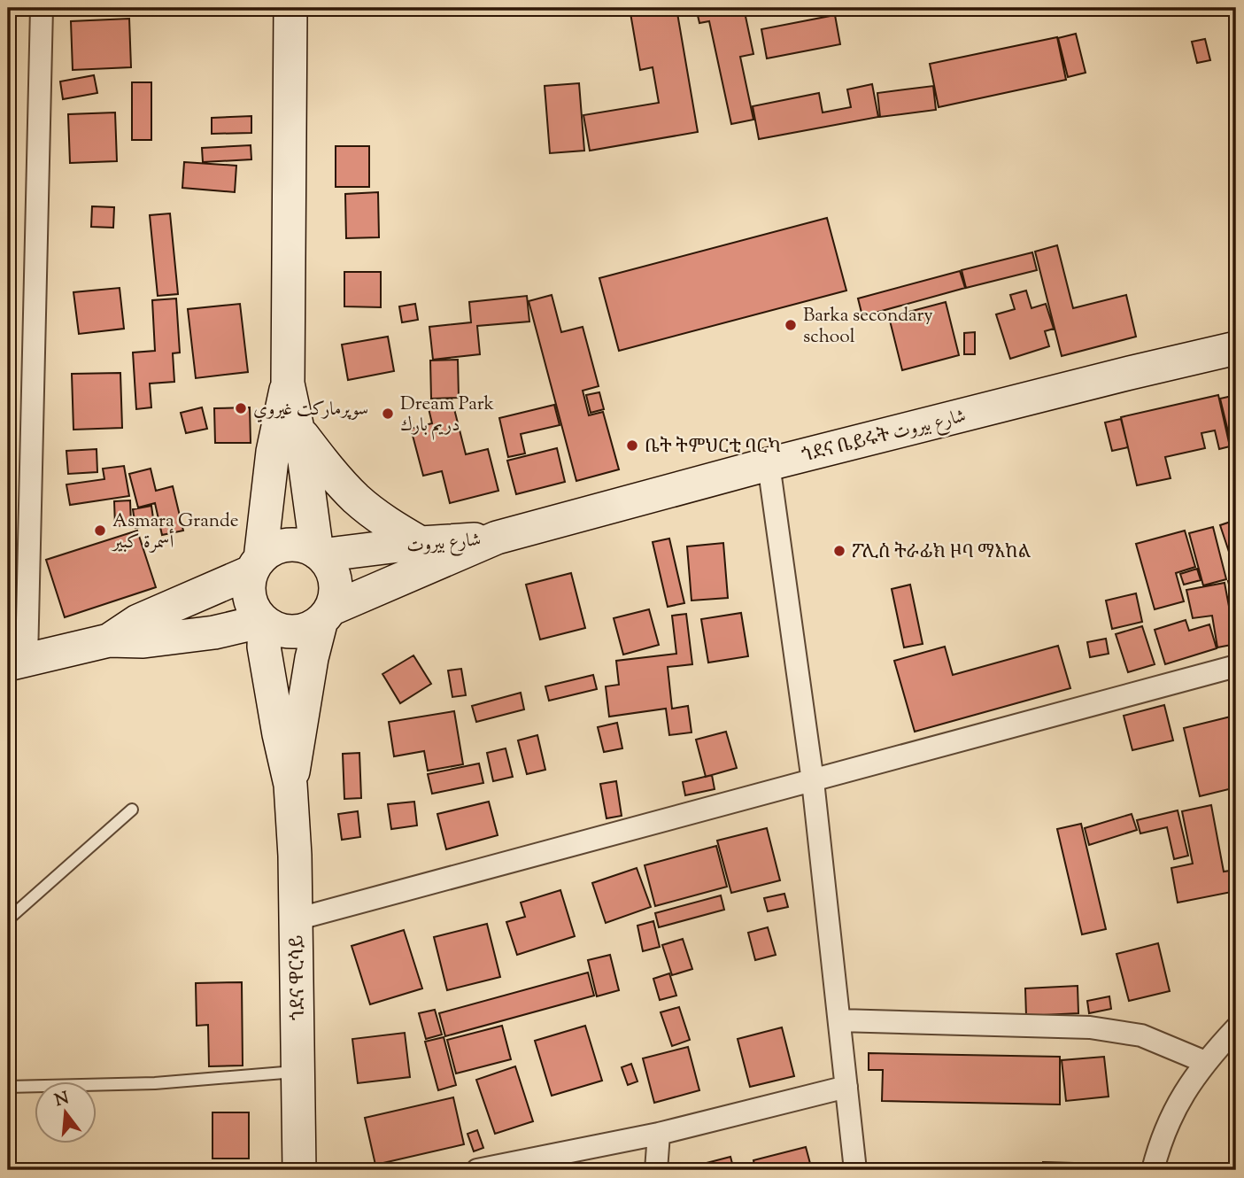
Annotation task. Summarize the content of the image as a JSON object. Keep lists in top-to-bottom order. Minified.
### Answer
{"streets":{"main road":["ጎደና ቤይሩት شارع بيروت","شارع بيروت","ጎደና ዋርሳይ"]},"crossings":[["ጎደና ቤይሩት شارع بيروت","شارع بيروت"],["شارع بيروت","ጎደና ዋርሳይ"]],"places":["Barka secondary school","سوپرمارکت غيروي","Dream Park دريم بارك","ቤት ትምህርቲ ባርካ","Asmara Grande أسمرة كبير","ፖሊስ ትራፊክ ዞባ ማእከል"],"north":"top"}
